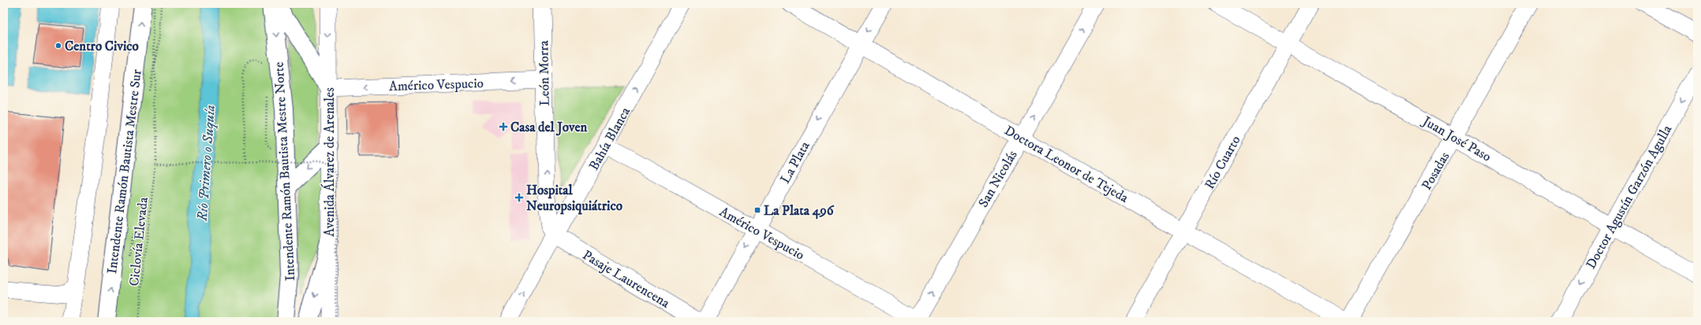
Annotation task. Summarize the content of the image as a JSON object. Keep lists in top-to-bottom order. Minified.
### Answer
{"streets":{"main road":["Intendente Ramón Bautista Mestre Sur","Intendente Ramón Bautista Mestre Norte"],"street":["León Morra","Américo Vespucio","Bahía Blanca","Juan José Paso","Avenida Álvarez de Arenales","La Plata","Río Cuarto","Doctora Leonor de Tejeda","Posadas","San Nicolás","Doctor Agustín Garzón Agulla","Pasaje Laurencena"],"path":["Ciclovía Elevada"]},"crossings":[["León Morra","Américo Vespucio"],["León Morra","Bahía Blanca"],["León Morra","Pasaje Laurencena"],["Américo Vespucio","Bahía Blanca"],["Américo Vespucio","Avenida Álvarez de Arenales"],["Américo Vespucio","La Plata"],["Américo Vespucio","San Nicolás"],["Bahía Blanca","Pasaje Laurencena"],["Juan José Paso","Río Cuarto"],["Juan José Paso","Posadas"],["Juan José Paso","Doctor Agustín Garzón Agulla"],["La Plata","Doctora Leonor de Tejeda"],["Río Cuarto","Doctora Leonor de Tejeda"],["Doctora Leonor de Tejeda","Posadas"],["Doctora Leonor de Tejeda","San Nicolás"],["Intendente Ramón Bautista Mestre Sur","Ciclovía Elevada"]],"one_way":["León Morra","Américo Vespucio","Bahía Blanca","La Plata","Intendente Ramón Bautista Mestre Sur","Intendente Ramón Bautista Mestre Norte","San Nicolás","Doctor Agustín Garzón Agulla"],"water":["Río Primero o Suquía"],"places":{"other":["Centro Civico"],"health":["Casa del Joven","Hospital Neuropsiquiátrico"],"transit":["La Plata 496"]}}
